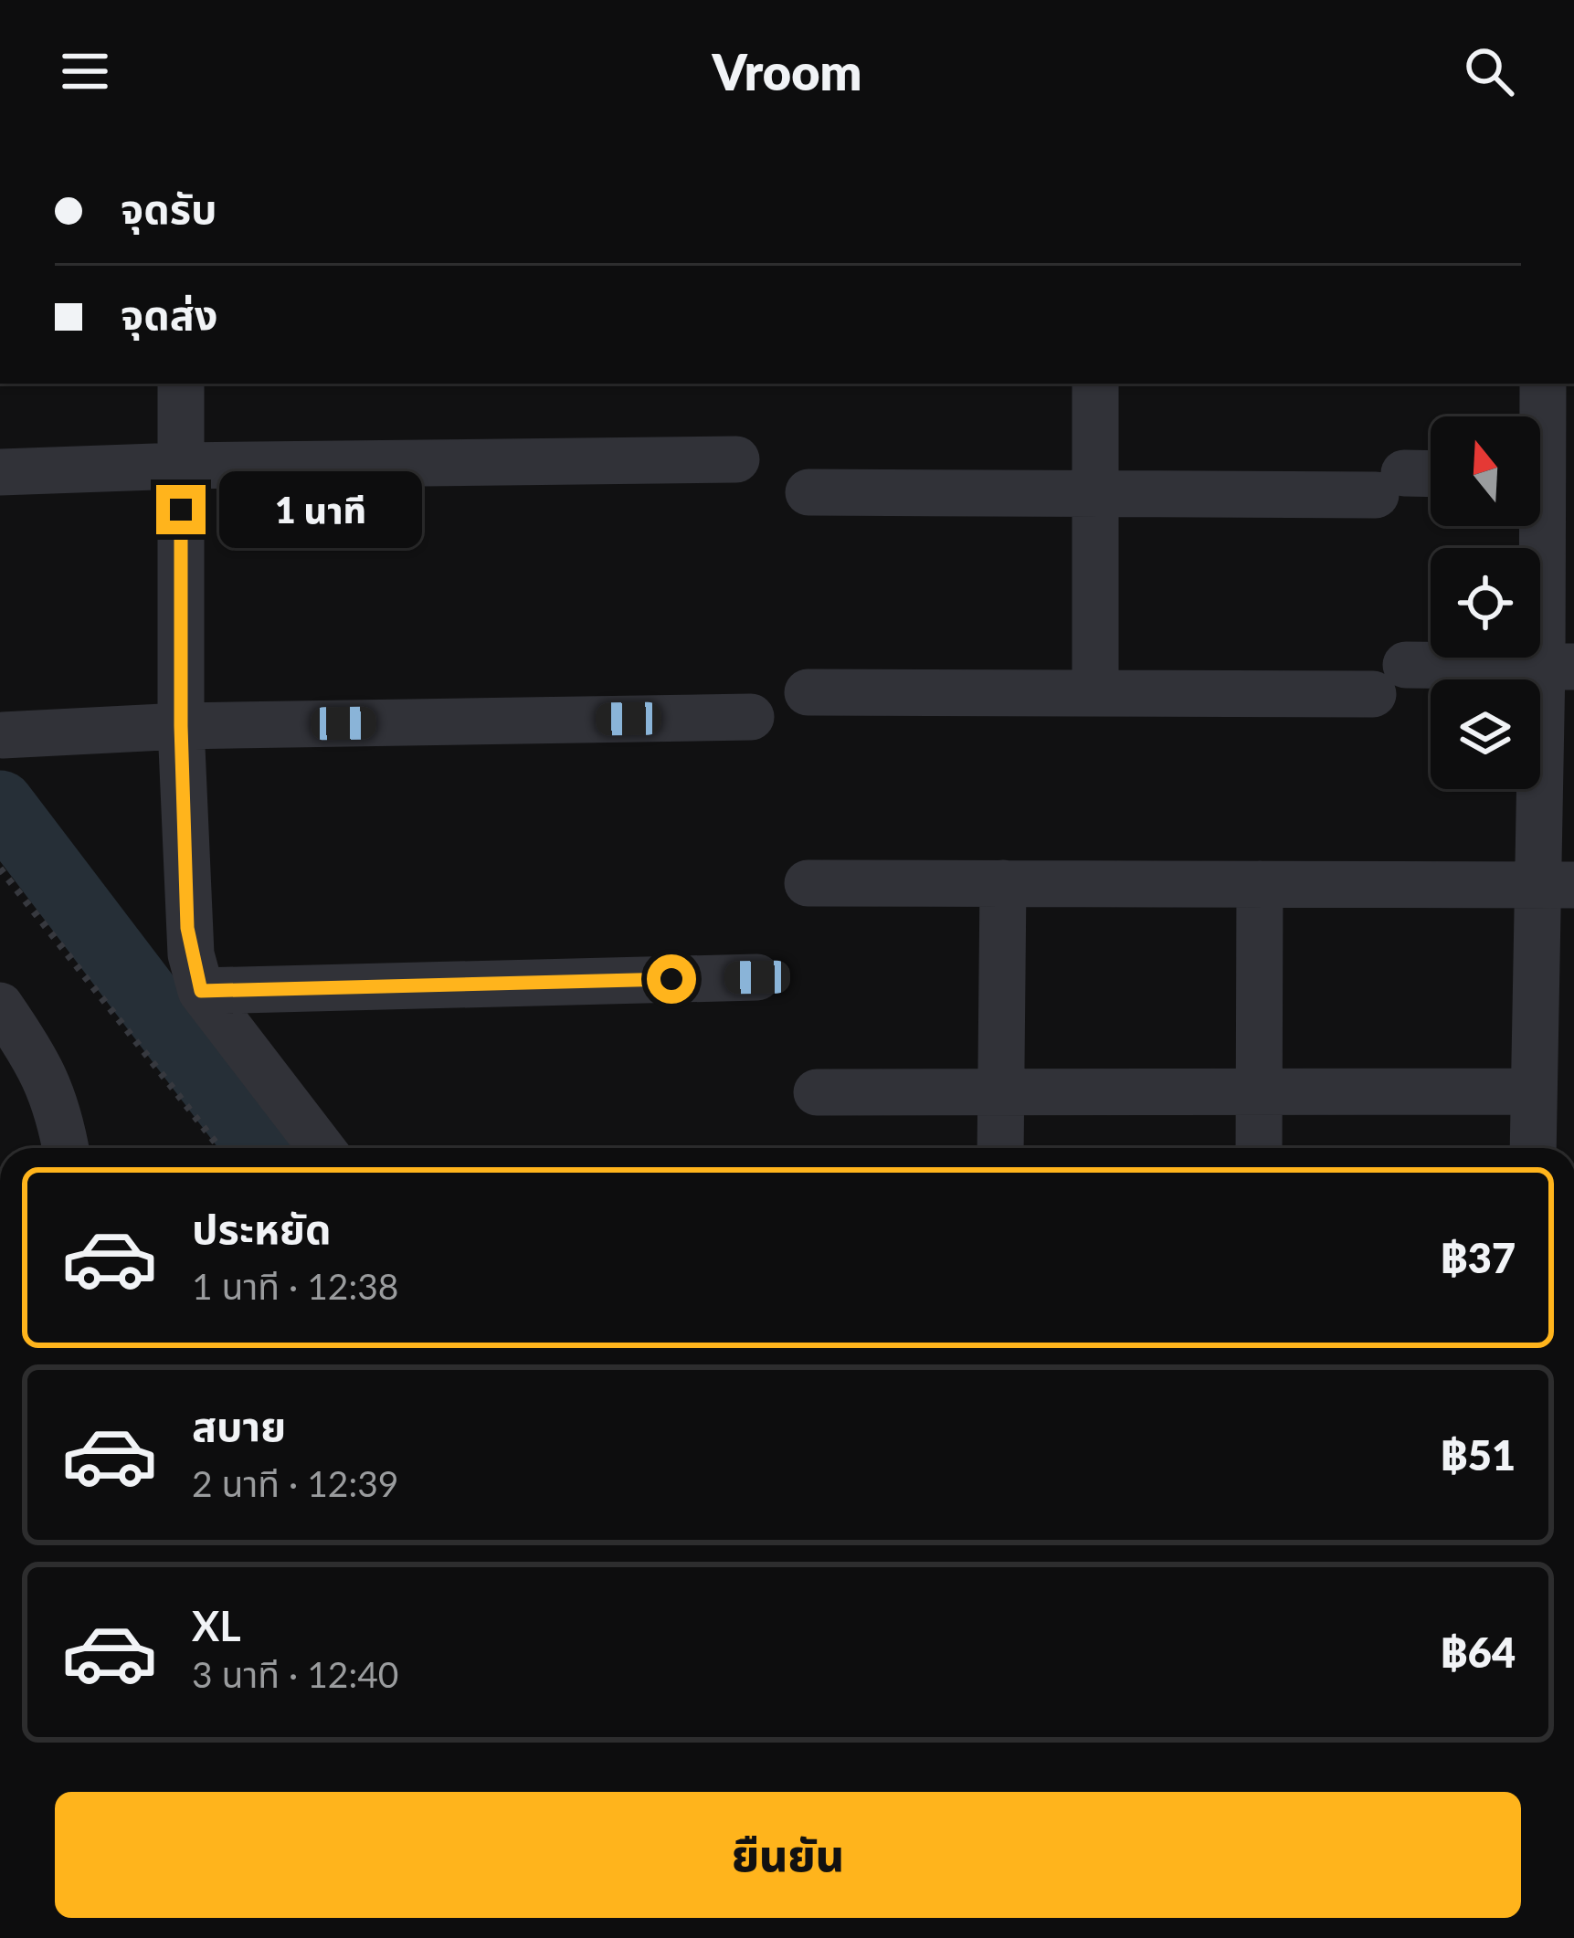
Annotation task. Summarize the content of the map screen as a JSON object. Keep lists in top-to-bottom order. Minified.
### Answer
{"north":"top","page":{"header":"Vroom","banner":["จุดรับ","จุดส่ง"],"bubble":"1 นาที","list":[{"name":"ประหยัด","note":"1 นาที · 12:38","value":"฿37"},{"name":"สบาย","note":"2 นาที · 12:39","value":"฿51"},{"name":"XL","note":"3 นาที · 12:40","value":"฿64"}],"buttons":"ยืนยัน"}}
